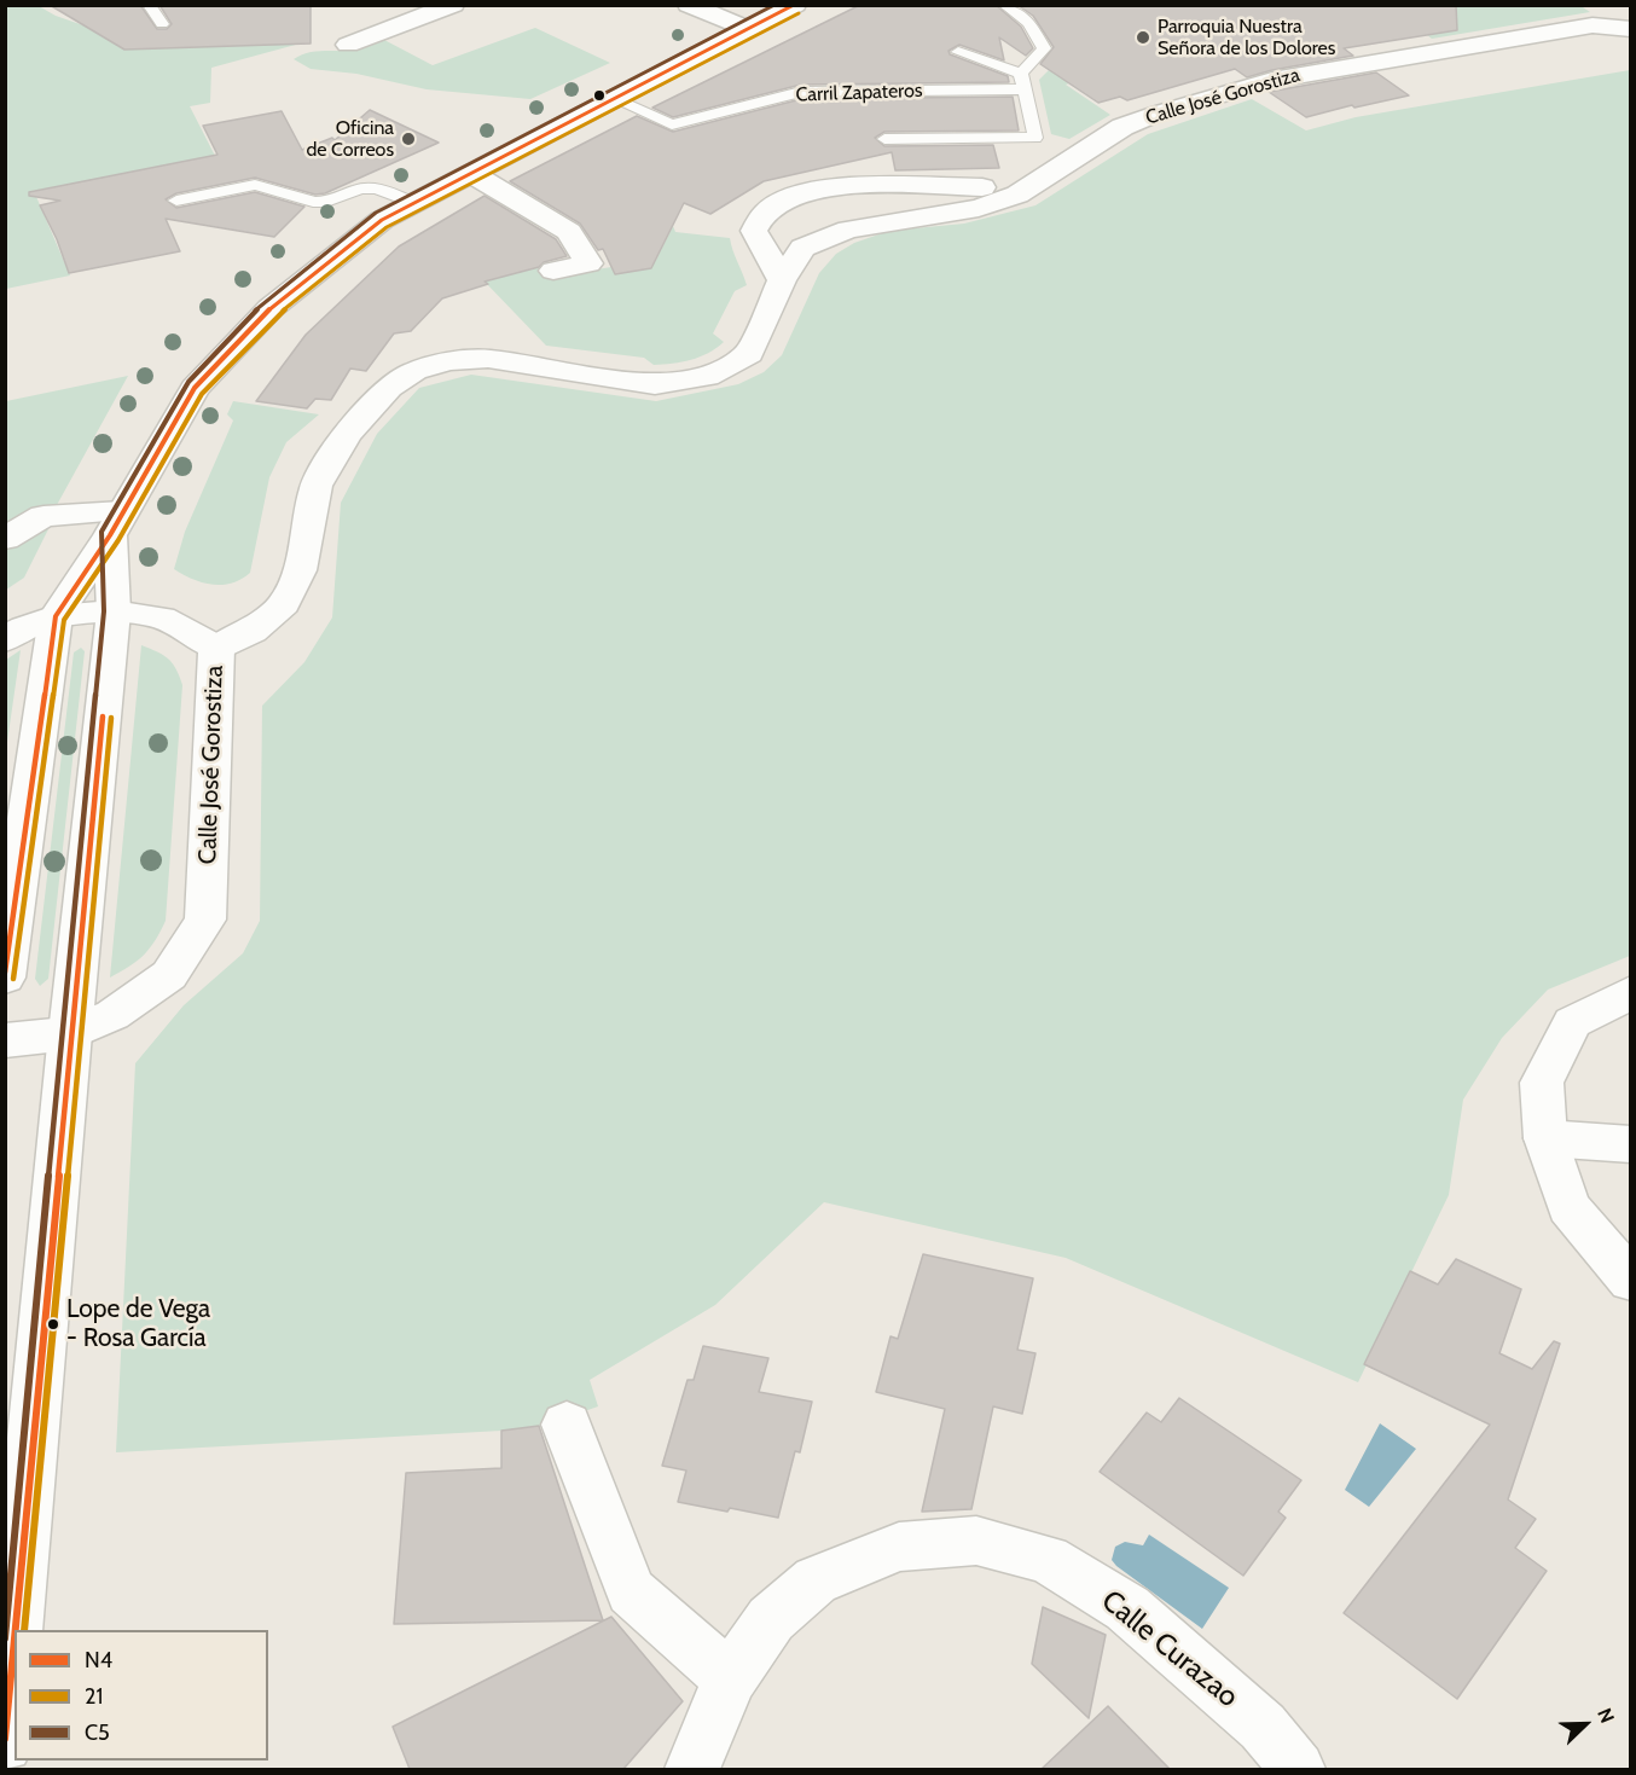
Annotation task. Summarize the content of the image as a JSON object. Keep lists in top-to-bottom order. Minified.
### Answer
{"streets":{"street":["Calle José Gorostiza","Calle Curazao"],"lane":["Carril Zapateros"]},"places":["Parroquia Nuestra Señora de los Dolores","Oficina de Correos","Lope de Vega - Rosa García"],"lines":["transit line N4","transit line C5","transit line 21"],"legend":["N4","21","C5"],"north":"top right"}
